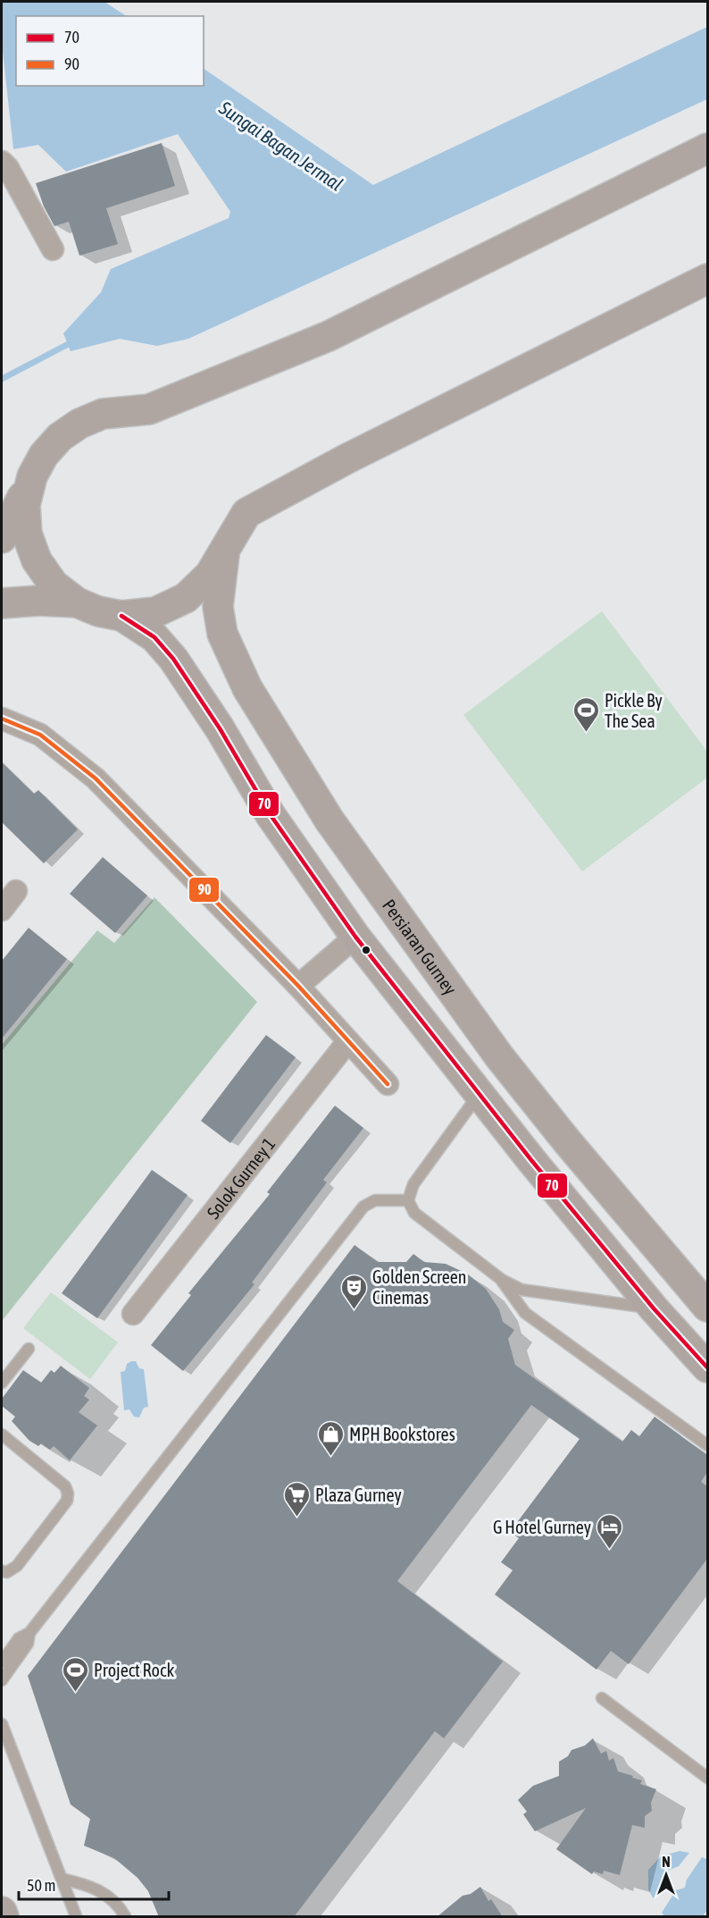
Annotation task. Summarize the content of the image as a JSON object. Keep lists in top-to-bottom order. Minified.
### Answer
{"streets":{"main road":["Persiaran Gurney"],"street":["Solok Gurney 1"]},"water":["Sungai Bagan Jermal"],"places":{"sports":["Pickle By The Sea","Project Rock"],"theatre":["Golden Screen Cinemas"],"shop":["MPH Bookstores"],"supermarket":["Plaza Gurney"],"hotel":["G Hotel Gurney"]},"lines":["transit line 70","transit line 90"],"legend":["70","90"],"scale_bar":"50 m","north":"top"}
